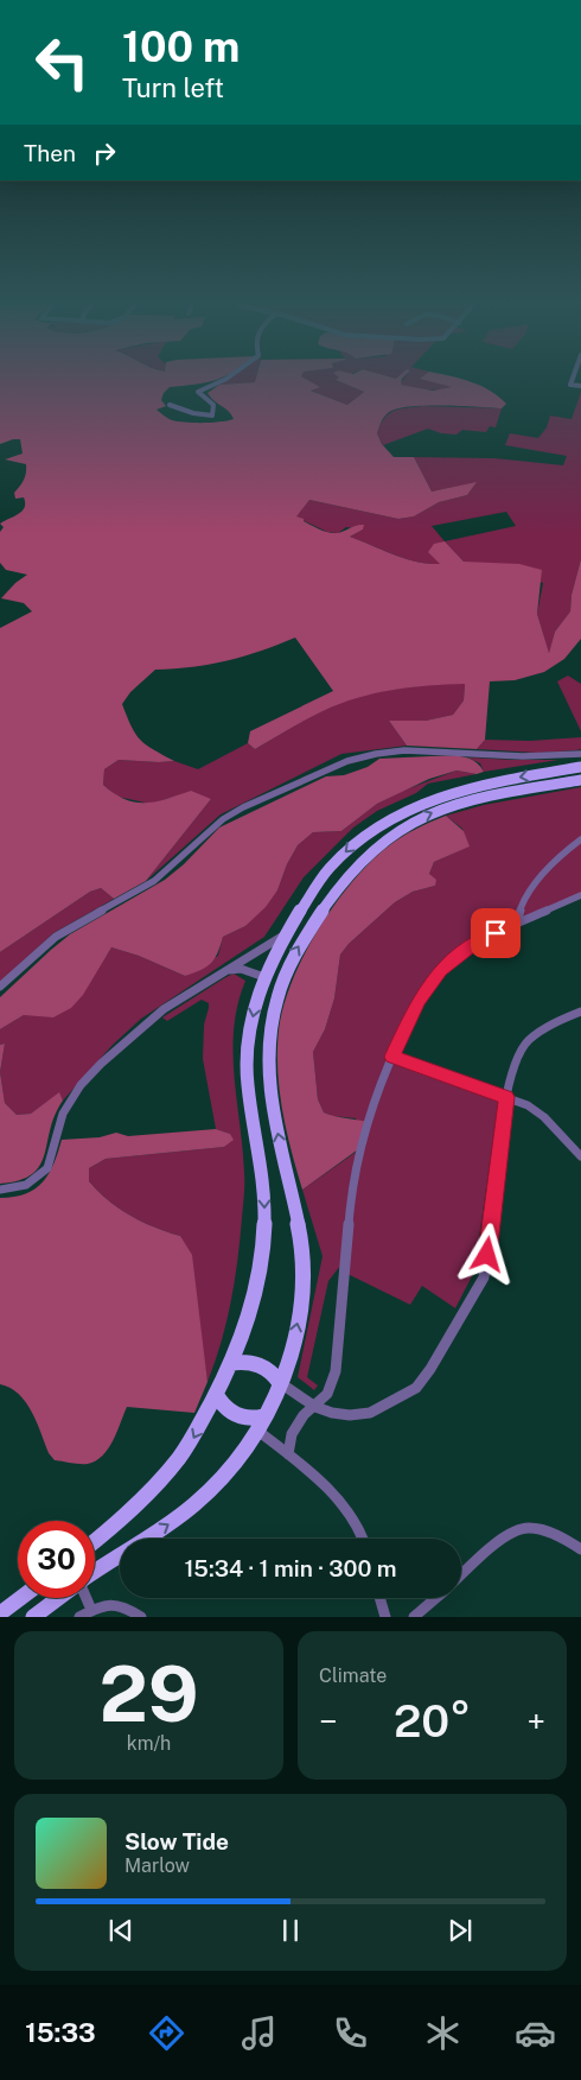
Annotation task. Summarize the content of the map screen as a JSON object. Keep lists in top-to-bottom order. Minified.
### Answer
{"page":{"turn":["100 m","Turn left"],"then":"Then","limit":"30","trip":"15:34 · 1 min · 300 m","tile":[["29","km/h"],"Climate"],"heat":["−","20°","+"],"song":["Slow Tide","Marlow"],"tabs":"15:33"}}
